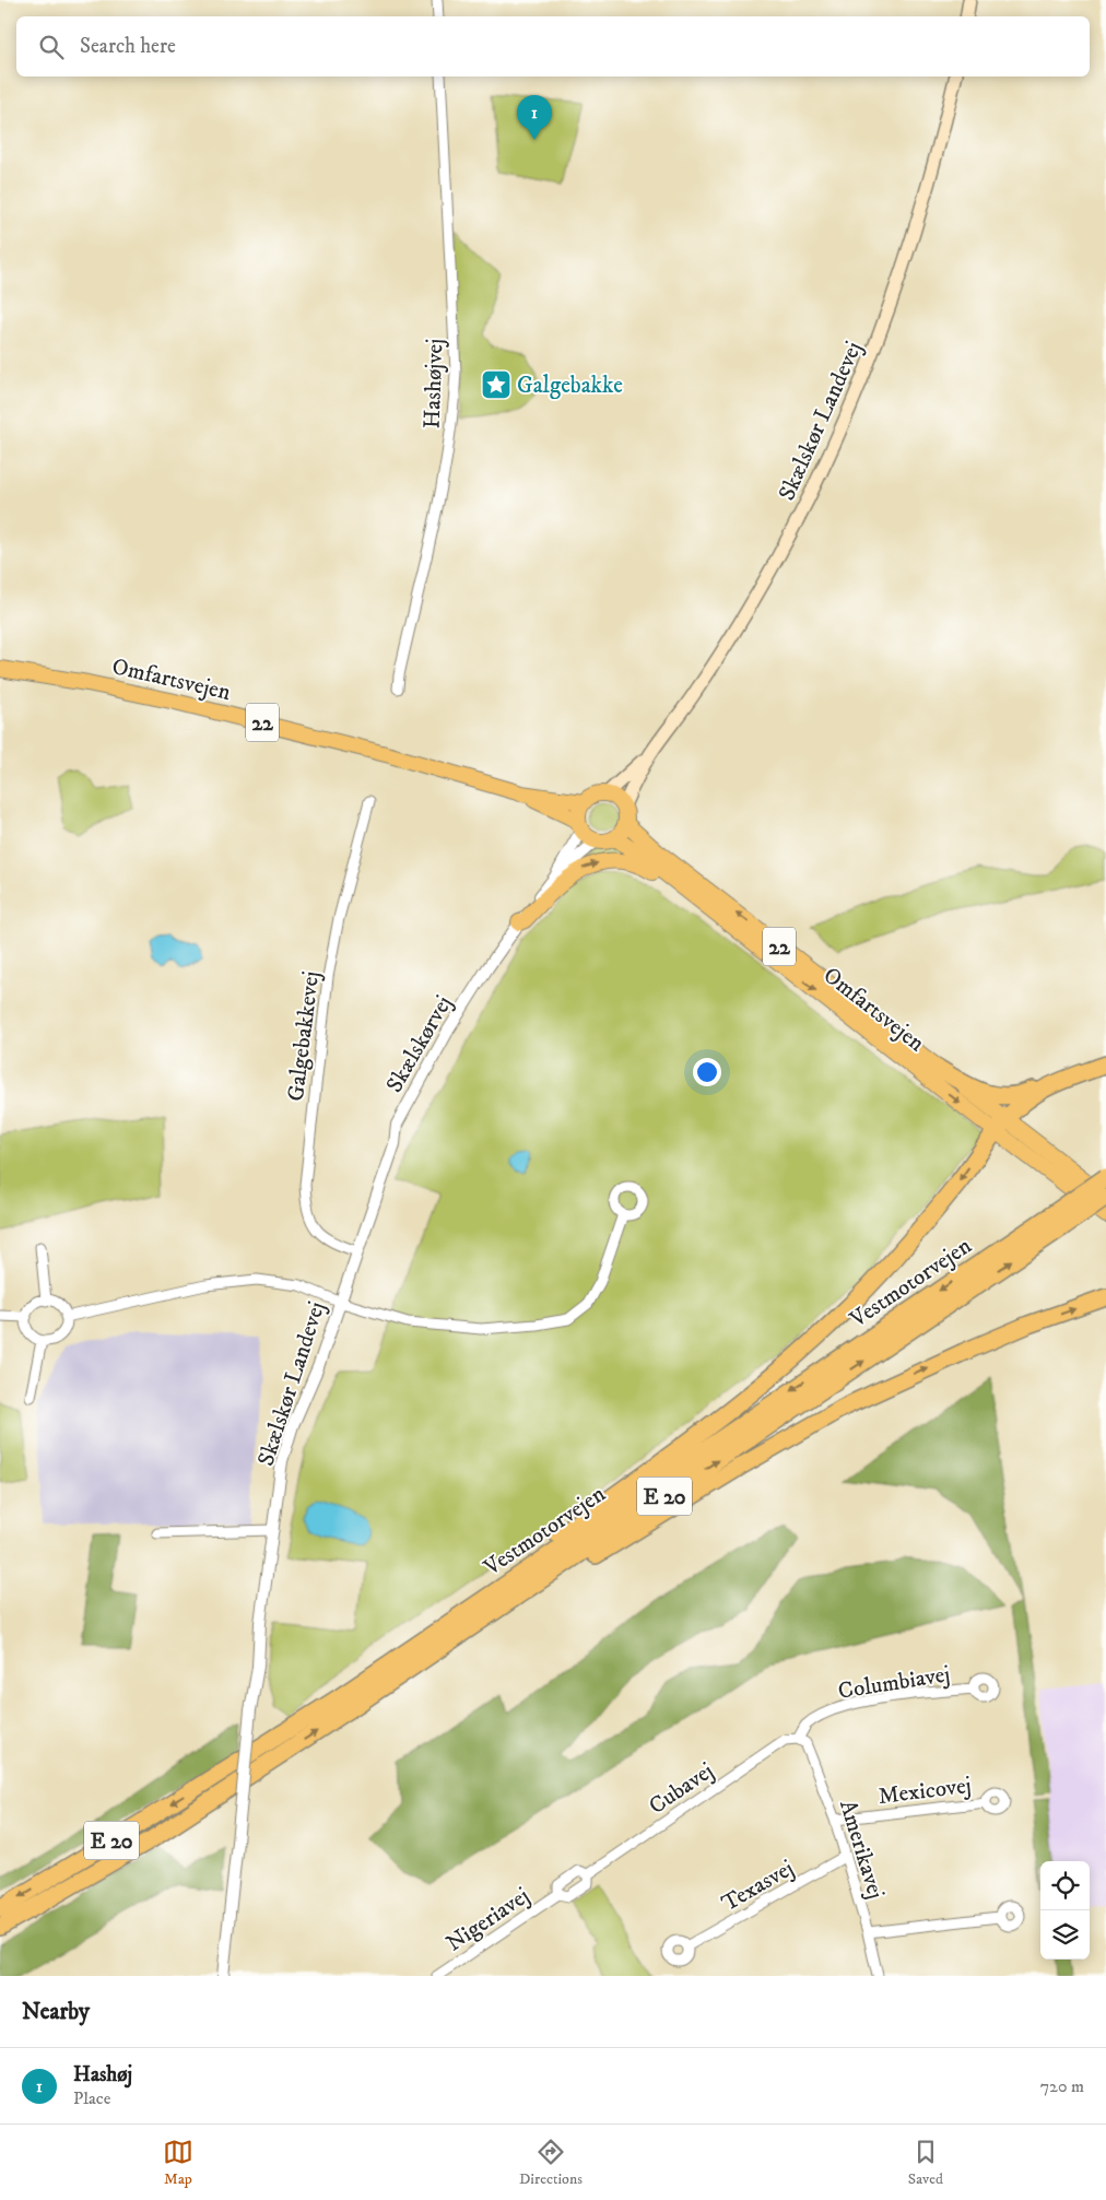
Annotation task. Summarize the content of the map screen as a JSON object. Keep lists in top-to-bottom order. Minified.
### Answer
{"streets":{"highway":["Vestmotorvejen","E 20"],"main road":["Skælskør Landevej","Omfartsvejen","22"],"street":["Hashøjvej","Galgebakkevej","Skælskørvej","Columbiavej","Cubavej","Mexicovej","Amerikavej","Texasvej","Nigeriavej"]},"crossings":[["Skælskør Landevej","Omfartsvejen"],["Skælskør Landevej","22"],["Skælskør Landevej","Galgebakkevej"],["Skælskør Landevej","Skælskørvej"],["Omfartsvejen","22"],["Omfartsvejen","Skælskørvej"],["Omfartsvejen","Vestmotorvejen"],["22","Skælskørvej"],["Galgebakkevej","Skælskørvej"],["Columbiavej","Cubavej"],["Columbiavej","Amerikavej"],["Cubavej","Amerikavej"],["Cubavej","Nigeriavej"],["Mexicovej","Amerikavej"],["Amerikavej","Texasvej"]],"places":{"place":["Galgebakke"]},"page":{"search":"Search here","pins":"1","heading":"Nearby","list":[{"mark":"1","name":"Hashøj","note":"Place","value":"720 m"}],"nav":["Map","Directions","Saved"]}}
